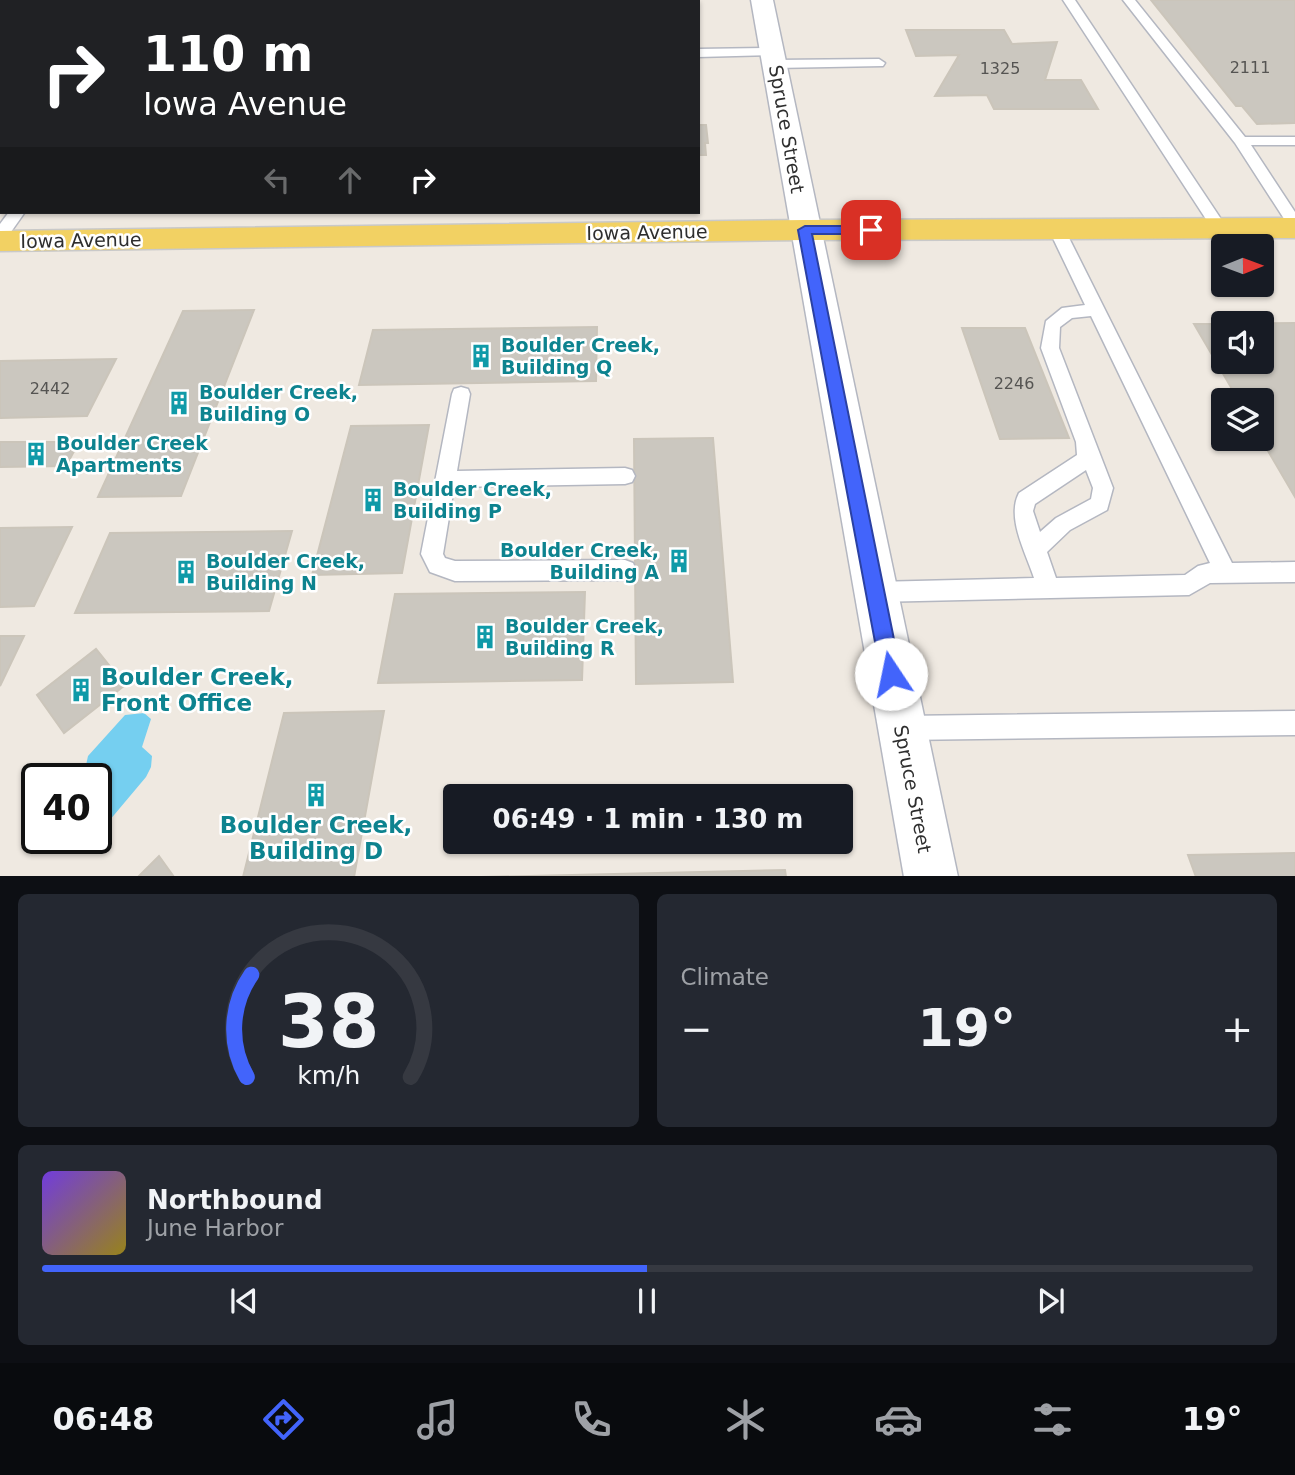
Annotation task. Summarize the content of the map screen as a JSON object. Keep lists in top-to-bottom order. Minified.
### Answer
{"streets":{"main road":["Iowa Avenue"],"street":["Spruce Street"]},"crossings":[["Spruce Street","Iowa Avenue"]],"places":{"building":["Boulder Creek, Building Q","Boulder Creek, Building O","Boulder Creek Apartments","Boulder Creek, Building P","Boulder Creek, Building A","Boulder Creek, Building N","Boulder Creek, Building R","Boulder Creek, Front Office","Boulder Creek, Building D"]},"house_numbers":["2111","1325","2246","2442"],"north":"right","page":{"turn":["110 m","Iowa Avenue"],"limit":"40","trip":"06:49 · 1 min · 130 m","tile":"Climate","heat":["−","19°","+"],"song":["Northbound","June Harbor"],"tabs":["06:48","19°"],"gauge":["38","km/h"]}}
